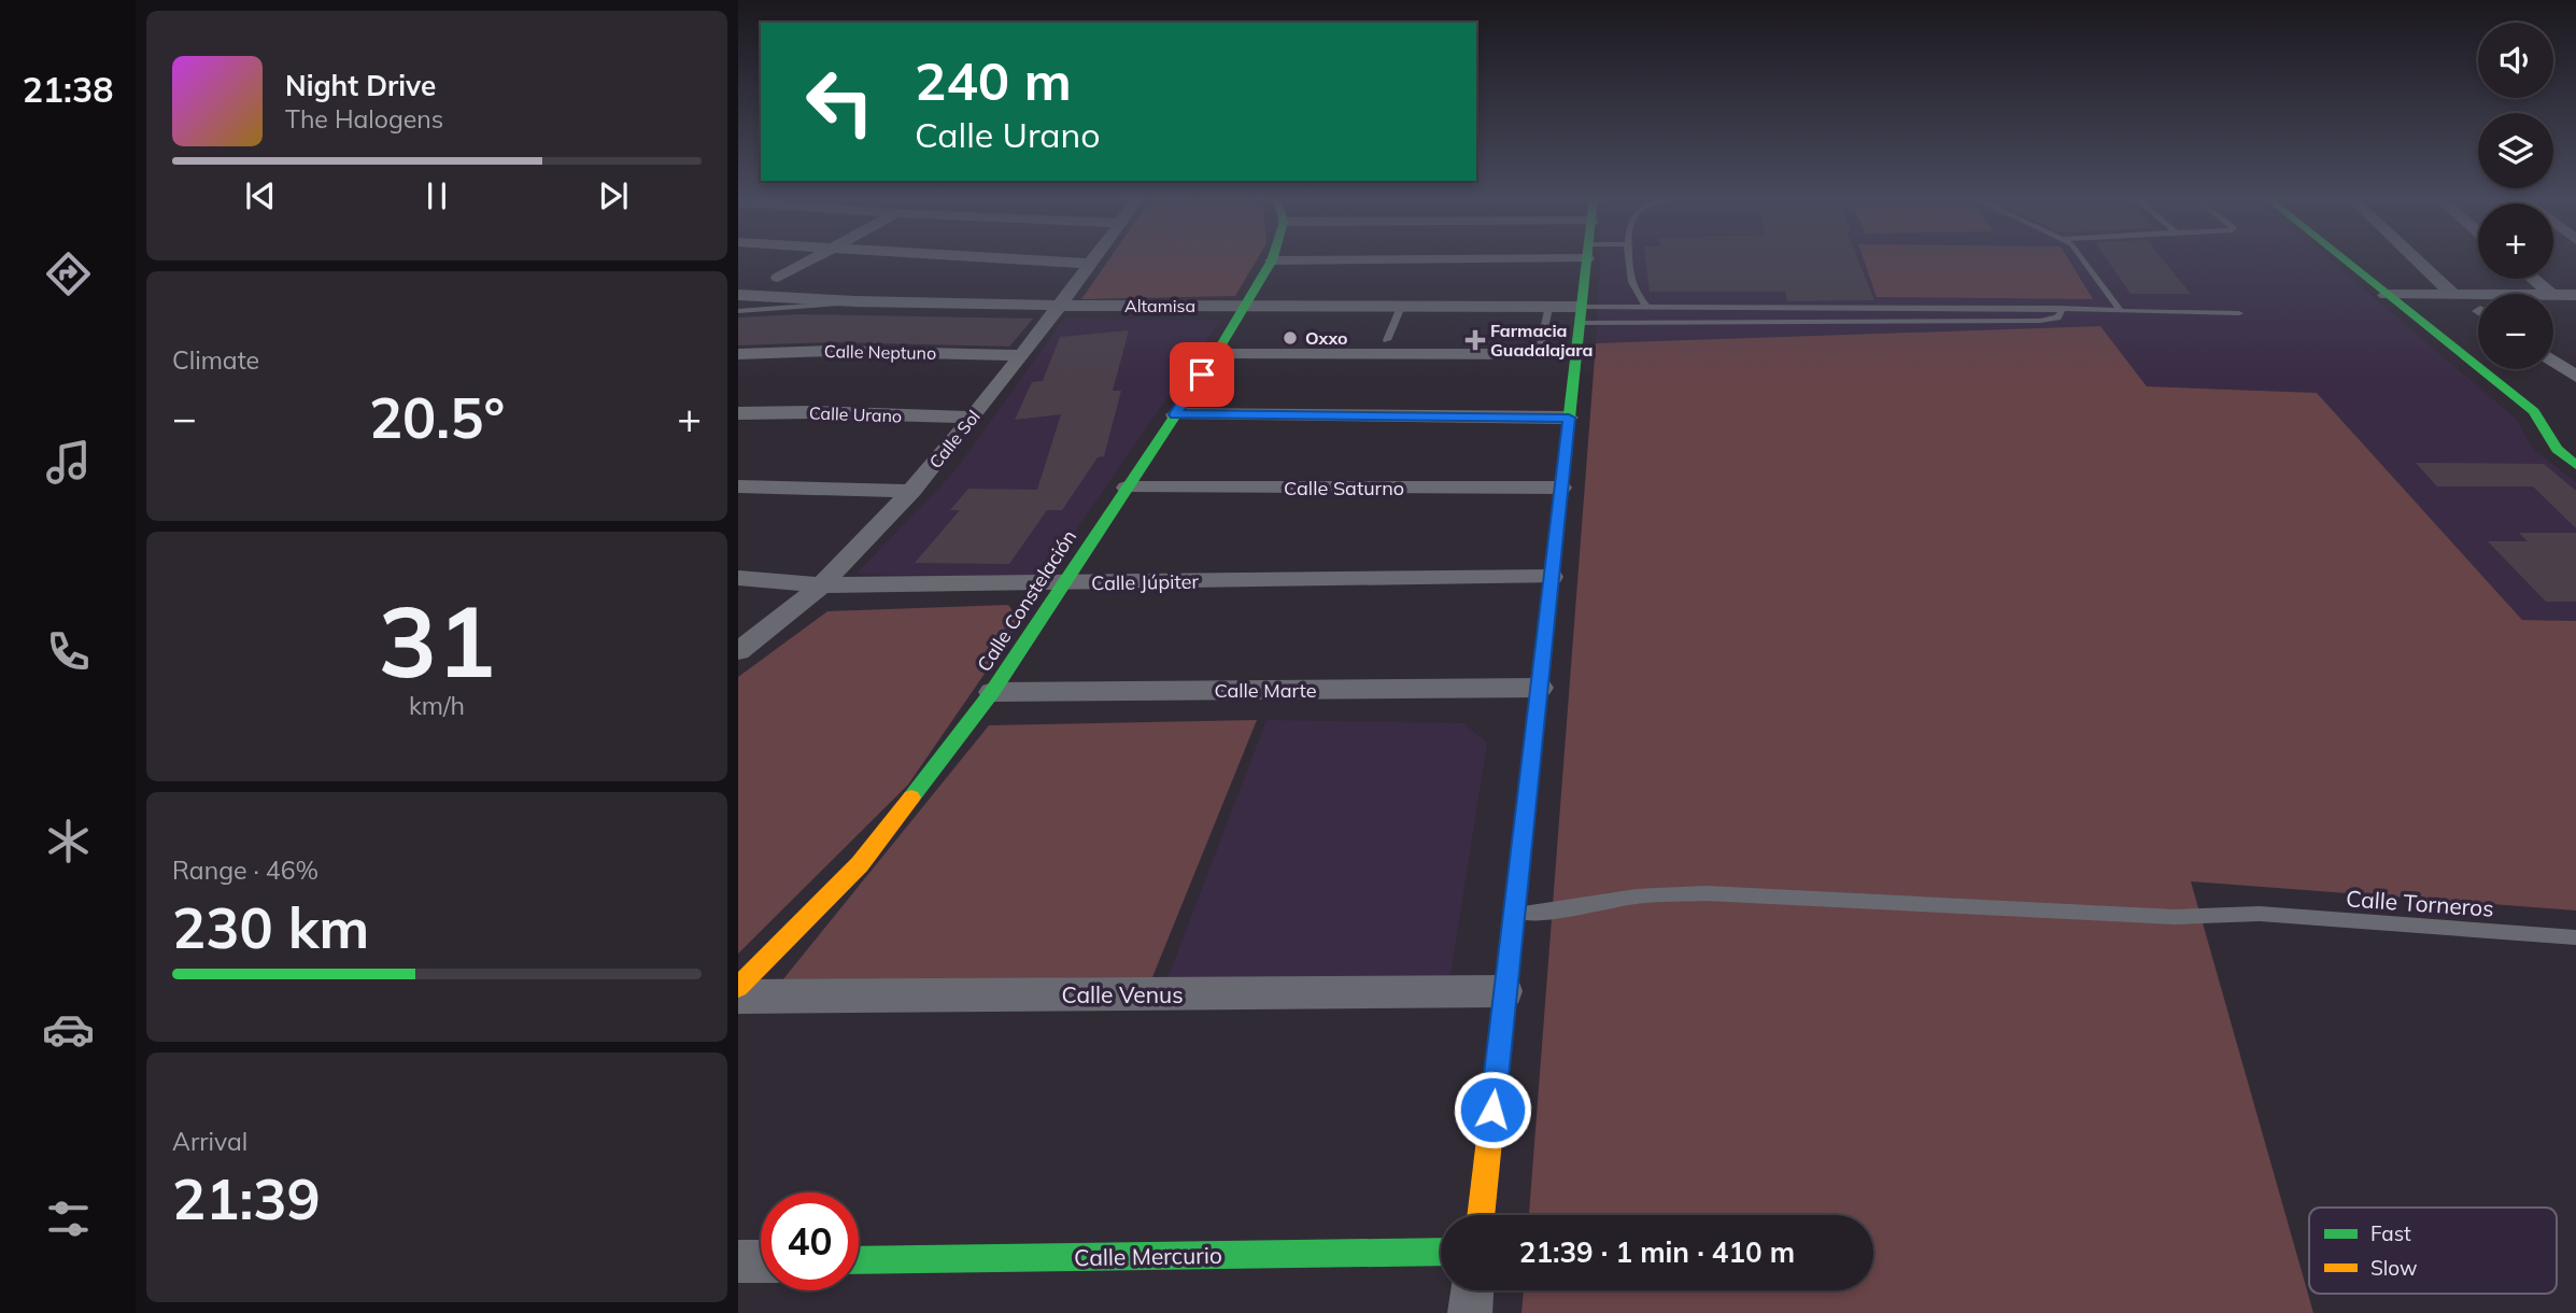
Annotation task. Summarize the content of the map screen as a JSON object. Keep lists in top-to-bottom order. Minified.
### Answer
{"streets":{"street":["Altamisa","Calle Neptuno","Calle Urano","Calle Sol","Calle Saturno","Calle Júpiter","Calle Constelación","Calle Marte","Calle Venus","Calle Mercurio"],"lane":["Calle Torneros"]},"crossings":[["Altamisa","Calle Sol"],["Altamisa","Calle Constelación"],["Calle Neptuno","Calle Sol"],["Calle Urano","Calle Sol"],["Calle Sol","Calle Júpiter"],["Calle Saturno","Calle Constelación"],["Calle Júpiter","Calle Constelación"],["Calle Constelación","Calle Marte"]],"places":{"other":["Oxxo"],"health":["Farmacia Guadalajara"]},"legend":["Fast","Slow"],"page":{"tabs":"21:38","map_buttons":["+","−"],"turn":["240 m","Calle Urano"],"song":["Night Drive","The Halogens"],"tile":["Climate",["31","km/h"],["Range · 46%","230 km"],["Arrival","21:39"]],"heat":["−","20.5°","+"],"limit":"40","trip":"21:39 · 1 min · 410 m"}}
